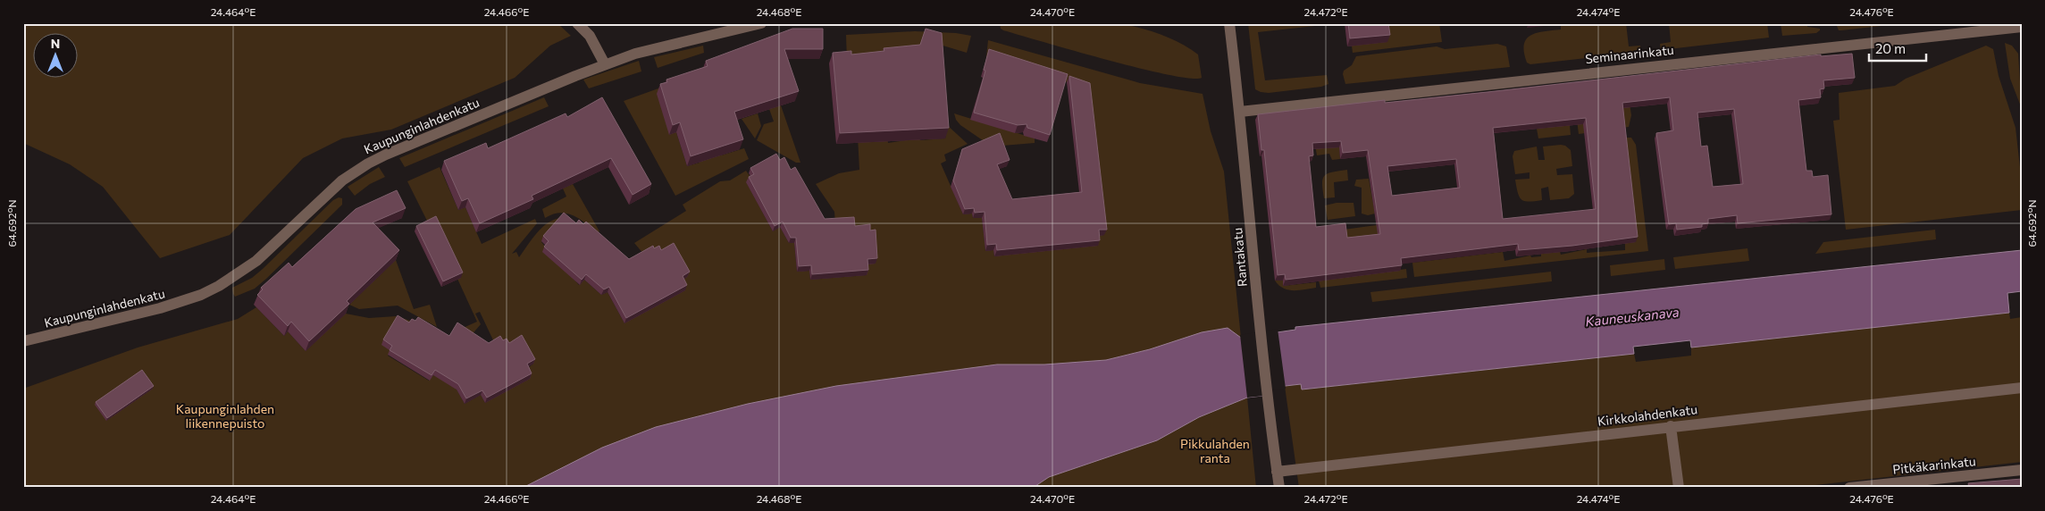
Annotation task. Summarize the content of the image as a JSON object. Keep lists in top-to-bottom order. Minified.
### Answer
{"streets":{"street":["Seminaarinkatu","Kaupunginlahdenkatu","Rantakatu","Kirkkolahdenkatu","Pitkäkarinkatu"]},"crossings":[["Seminaarinkatu","Rantakatu"],["Rantakatu","Kirkkolahdenkatu"]],"water":["Kauneuskanava"],"parks":["Kaupunginlahden liikennepuisto","Pikkulahden ranta"],"scale_bar":"20 m","north":"top","coordinates":["24.464°E","24.466°E","24.468°E","24.470°E","24.472°E","24.474°E","24.476°E","64.692°N"]}
